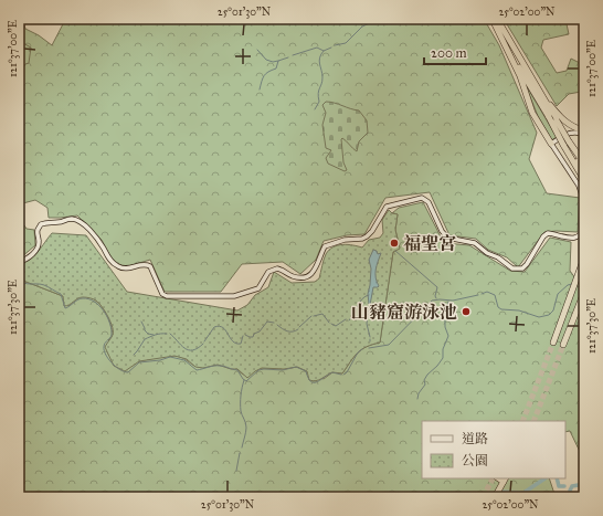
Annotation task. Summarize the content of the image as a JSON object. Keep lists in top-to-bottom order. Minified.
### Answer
{"places":["福聖宮","山豬窟游泳池"],"legend":["道路","公園"],"scale_bar":"200 m","coordinates":["25°01'30\"N","25°02'00\"N","121°37'00\"E","121°37'30\"E"]}
